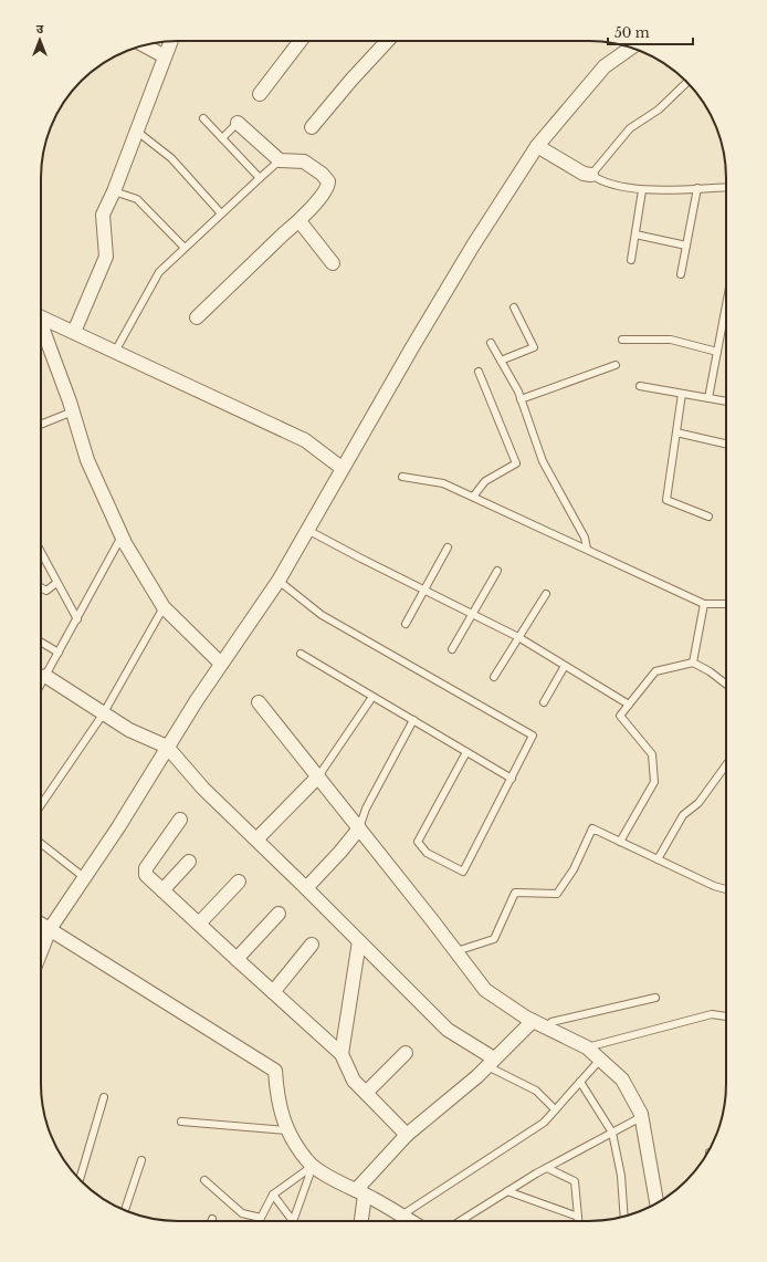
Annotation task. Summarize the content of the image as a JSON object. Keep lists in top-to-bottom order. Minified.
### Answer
{"scale_bar":"50 m","north":"top"}
